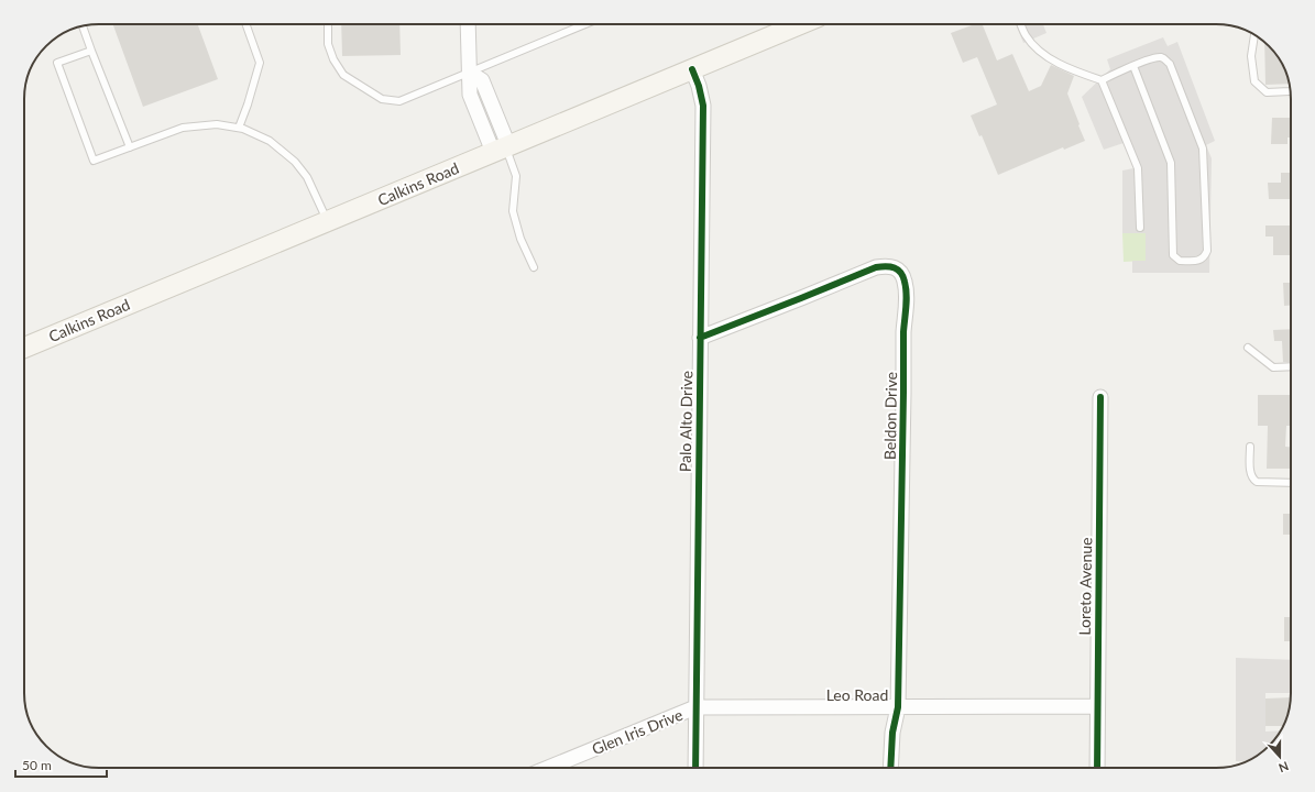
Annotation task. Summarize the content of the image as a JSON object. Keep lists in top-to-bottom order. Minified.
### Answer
{"streets":{"main road":["Calkins Road"],"street":["Beldon Drive","Palo Alto Drive","Loreto Avenue","Leo Road","Glen Iris Drive"]},"crossings":[["Calkins Road","Palo Alto Drive"],["Beldon Drive","Palo Alto Drive"],["Beldon Drive","Leo Road"],["Palo Alto Drive","Leo Road"],["Palo Alto Drive","Glen Iris Drive"],["Loreto Avenue","Leo Road"],["Leo Road","Glen Iris Drive"]],"scale_bar":"50 m","north":"bottom"}
